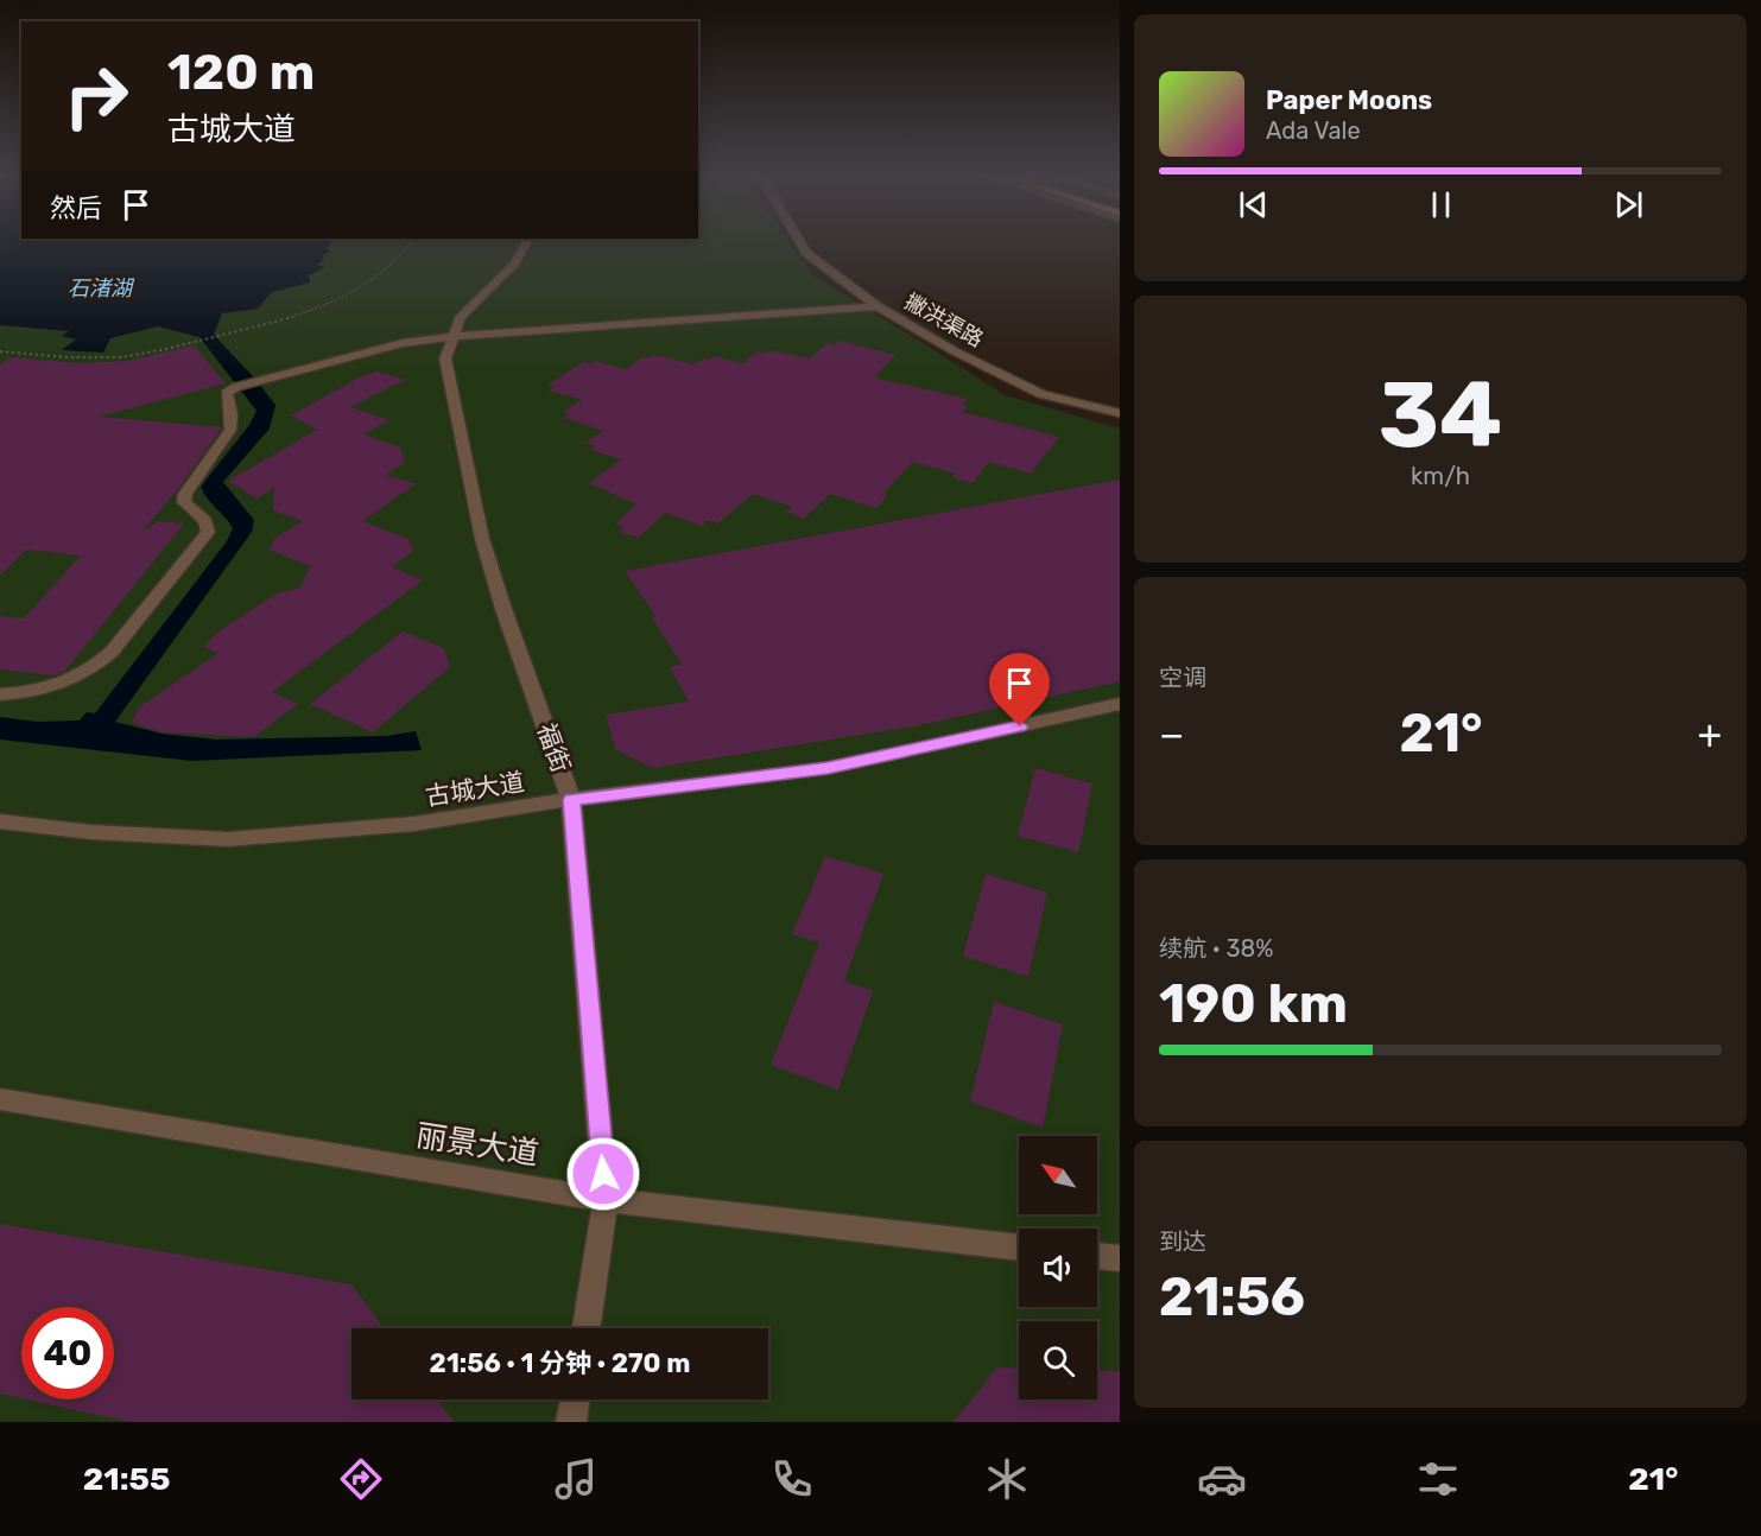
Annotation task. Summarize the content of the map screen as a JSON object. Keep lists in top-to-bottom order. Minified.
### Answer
{"streets":{"street":["撇洪渠路","福街","古城大道","丽景大道"]},"crossings":[["福街","古城大道"],["福街","丽景大道"]],"water":["石渚湖"],"north":"top left","page":{"turn":["120 m","古城大道"],"song":["Paper Moons","Ada Vale"],"then":"然后","tile":[["34","km/h"],"空调",["续航 · 38%","190 km"],["到达","21:56"]],"heat":["−","21°","+"],"limit":"40","trip":"21:56 · 1 分钟 · 270 m","tabs":["21:55","21°"]}}
